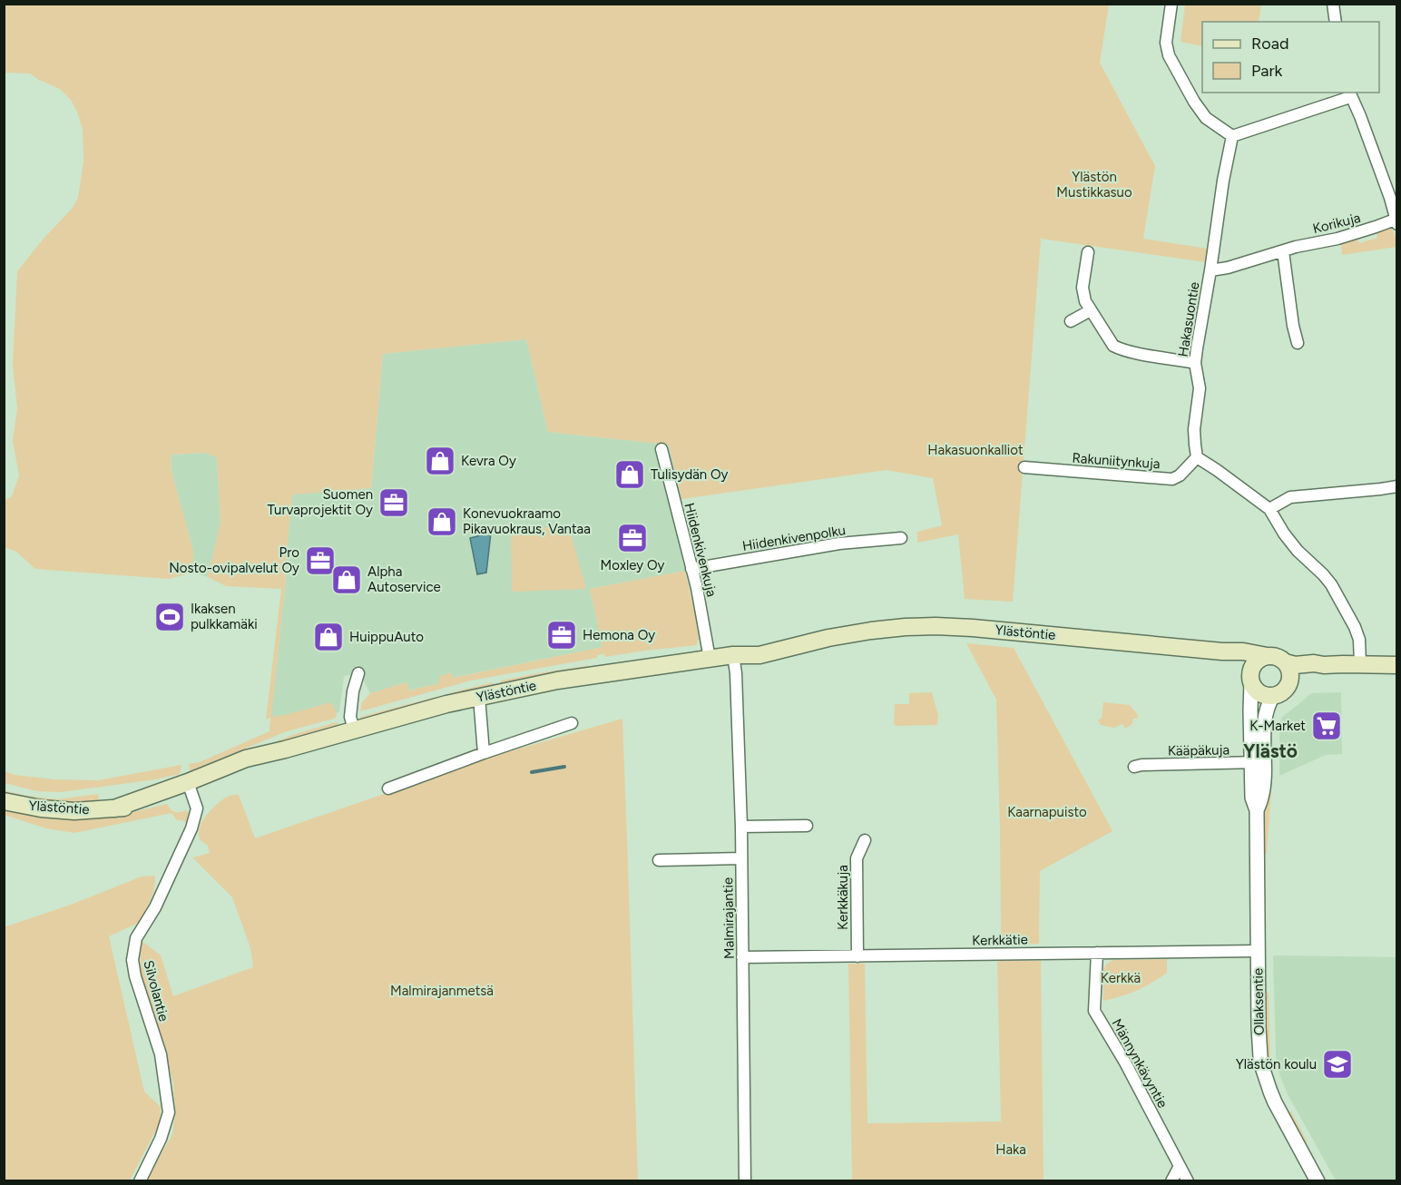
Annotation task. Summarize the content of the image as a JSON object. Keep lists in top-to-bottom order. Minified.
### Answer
{"streets":{"main road":["Ylästöntie"],"street":["Korikuja","Hakasuontie","Rakuniitynkuja","Hiidenkivenpolku","Hiidenkivenkuja","Kääpäkuja","Kerkkäkuja","Malmirajantie","Kerkkätie","Silvolantie","Ollaksentie","Männynkävyntie"]},"crossings":[["Korikuja","Hakasuontie"],["Hakasuontie","Rakuniitynkuja"],["Hiidenkivenpolku","Hiidenkivenkuja"],["Hiidenkivenkuja","Ylästöntie"],["Ylästöntie","Malmirajantie"],["Ylästöntie","Silvolantie"],["Ylästöntie","Ollaksentie"],["Kääpäkuja","Ollaksentie"],["Kerkkäkuja","Kerkkätie"],["Malmirajantie","Kerkkätie"],["Kerkkätie","Ollaksentie"],["Kerkkätie","Männynkävyntie"]],"districts":["Ylästö"],"parks":["Ylästön Mustikkasuo","Hakasuonkalliot","Kaarnapuisto","Kerkkä","Malmirajanmetsä","Haka"],"places":{"shop":["Kevra Oy","Tulisydän Oy","Konevuokraamo Pikavuokraus, Vantaa","Alpha Autoservice","HuippuAuto"],"office":["Suomen Turvaprojektit Oy","Moxley Oy","Pro Nosto-ovipalvelut Oy","Hemona Oy"],"sports":["Ikaksen pulkkamäki"],"supermarket":["K-Market"],"school or university":["Ylästön koulu"]},"legend":["Road","Park"]}
